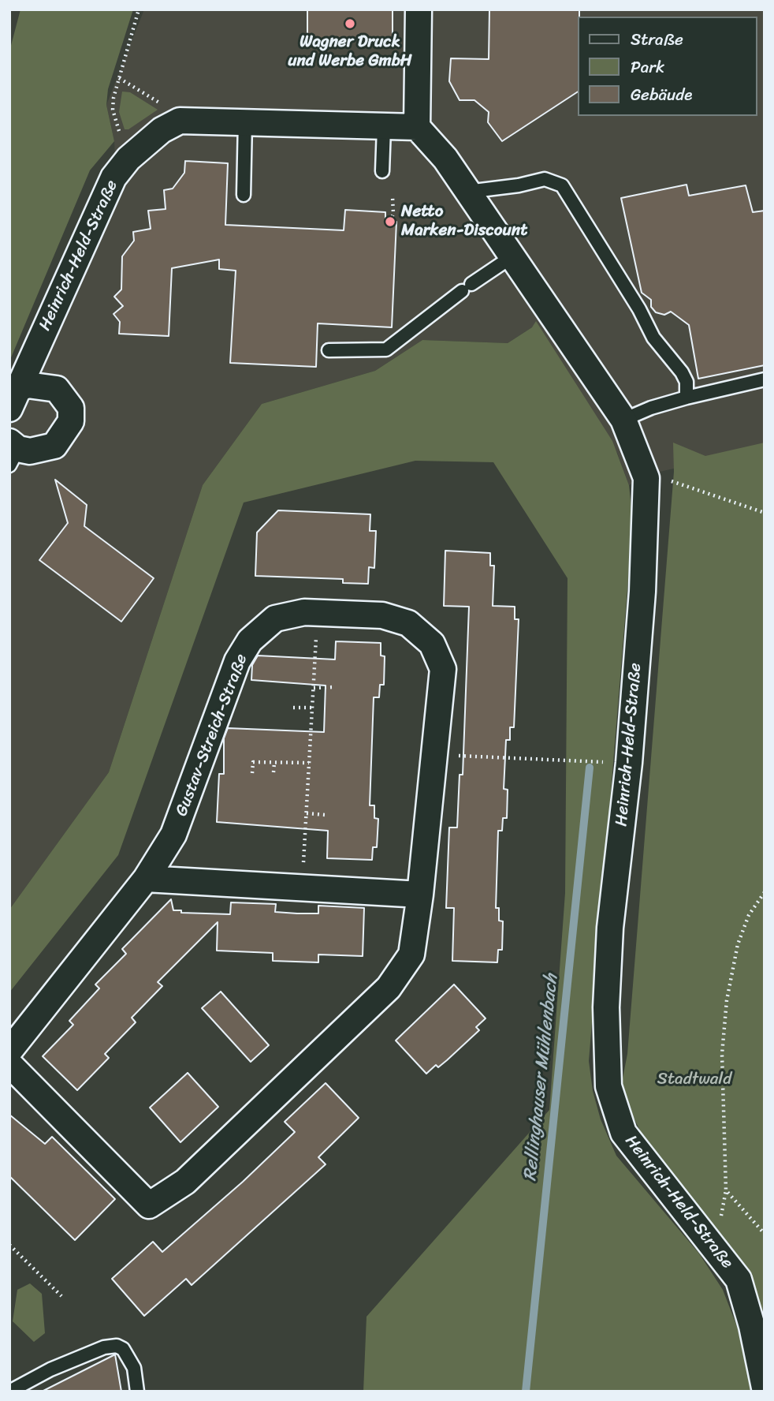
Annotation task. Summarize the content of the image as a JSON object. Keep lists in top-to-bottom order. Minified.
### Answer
{"streets":{"street":["Heinrich-Held-Straße","Gustav-Streich-Straße"]},"water":["Rellinghauser Mühlenbach"],"parks":["Stadtwald"],"places":["Wagner Druck und Werbe GmbH","Netto Marken-Discount"],"legend":["Straße","Park","Gebäude"]}
